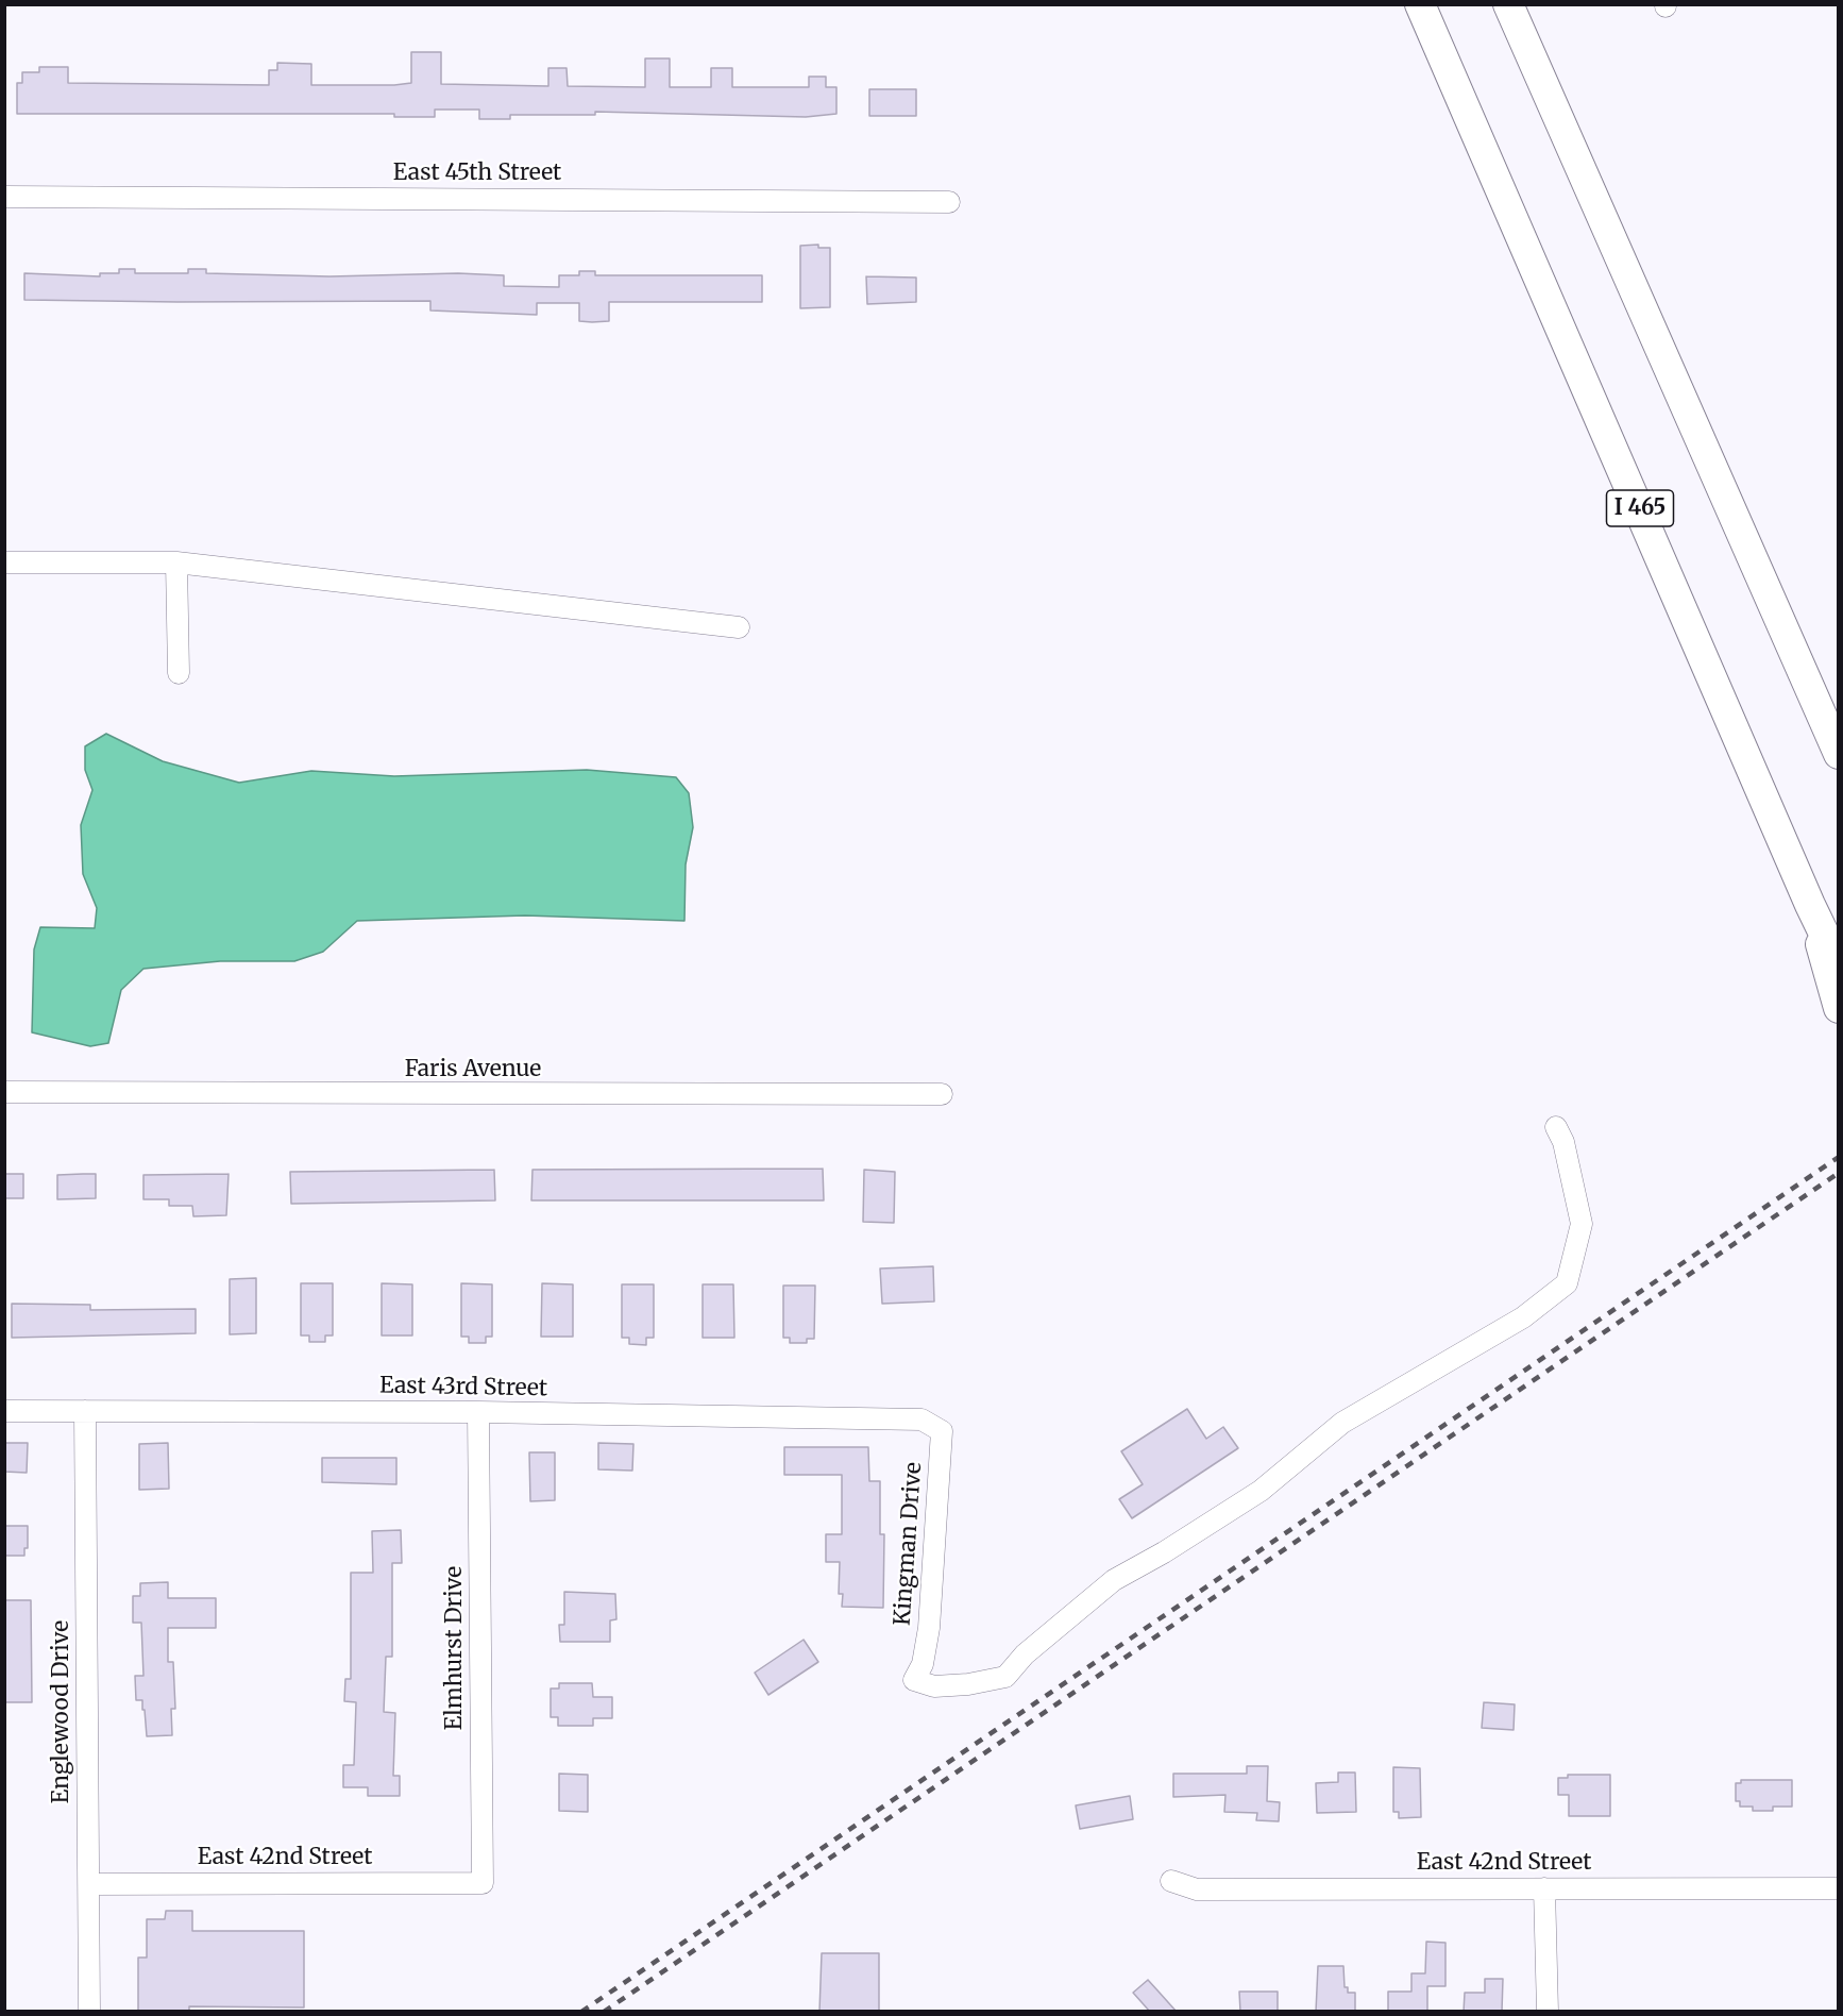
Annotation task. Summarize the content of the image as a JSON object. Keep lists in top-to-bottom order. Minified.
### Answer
{"streets":{"highway":["I 465"],"street":["East 45th Street","Faris Avenue","East 43rd Street","Kingman Drive","Elmhurst Drive","Englewood Drive","East 42nd Street"]},"crossings":[["East 43rd Street","Kingman Drive"],["East 43rd Street","Elmhurst Drive"],["East 43rd Street","Englewood Drive"],["Elmhurst Drive","East 42nd Street"],["Englewood Drive","East 42nd Street"]]}
